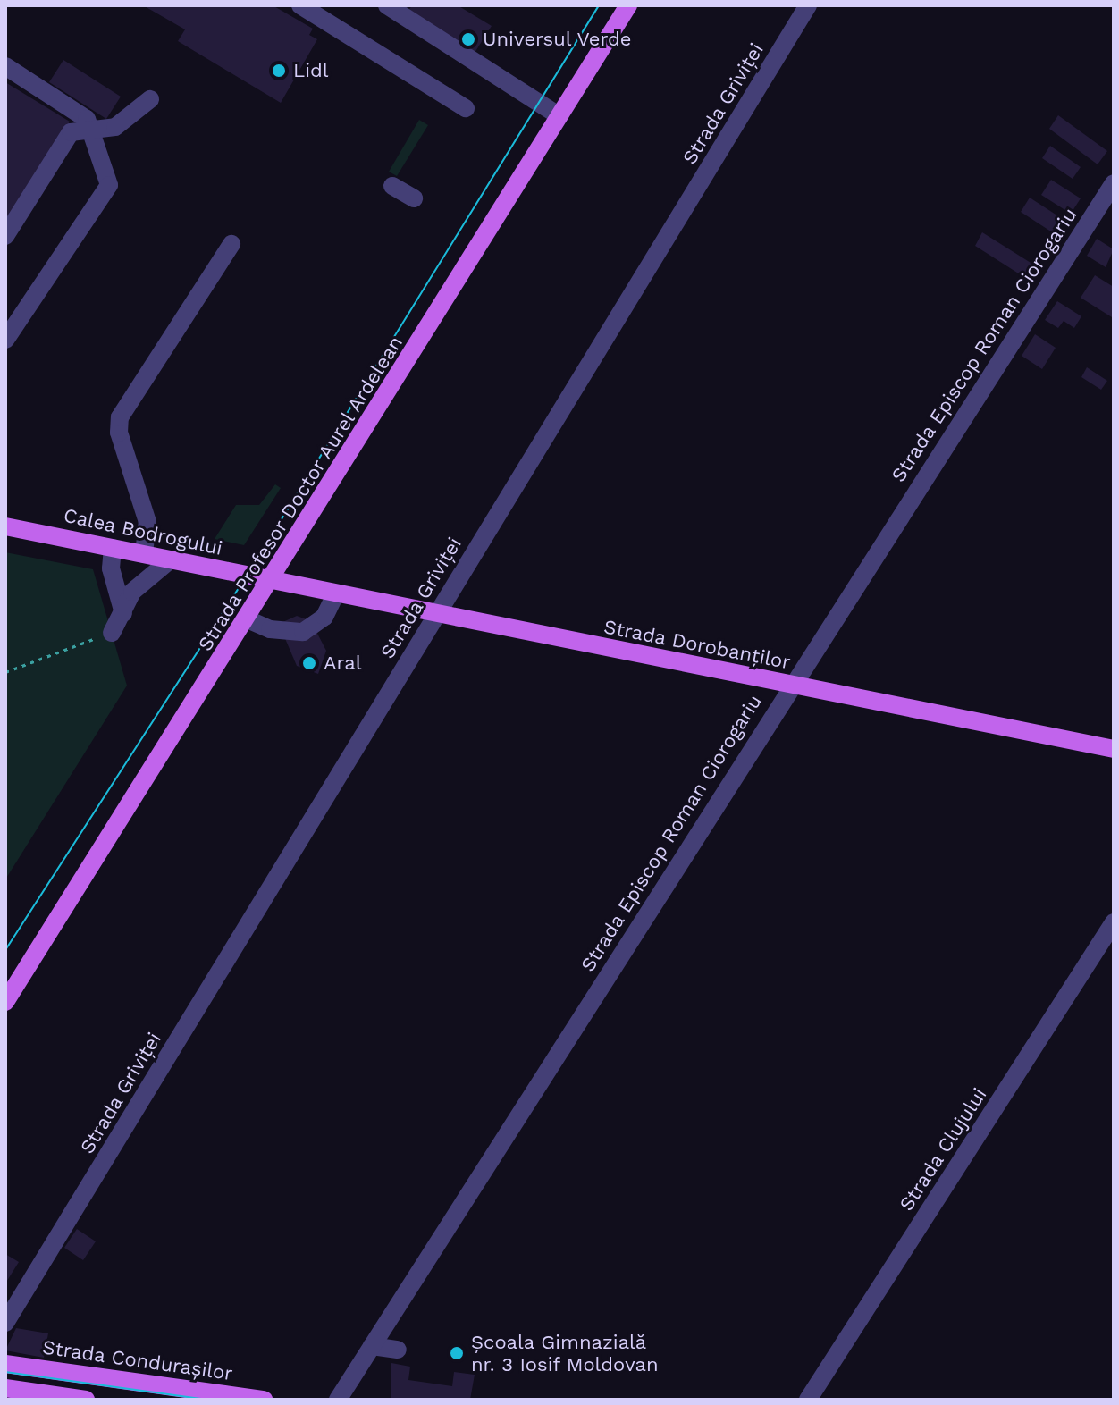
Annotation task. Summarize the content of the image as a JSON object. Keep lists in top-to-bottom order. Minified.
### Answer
{"streets":{"main road":["Strada Profesor Doctor Aurel Ardelean","Calea Bodrogului","Strada Dorobanților","Strada Condurașilor"],"street":["Strada Griviței","Strada Episcop Roman Ciorogariu","Strada Clujului"]},"crossings":[["Strada Griviței","Strada Dorobanților"],["Strada Episcop Roman Ciorogariu","Strada Dorobanților"],["Strada Profesor Doctor Aurel Ardelean","Calea Bodrogului"],["Strada Profesor Doctor Aurel Ardelean","Strada Dorobanților"],["Calea Bodrogului","Strada Dorobanților"]],"places":["Universul Verde","Lidl","Aral","Școala Gimnazială nr. 3 Iosif Moldovan"]}
